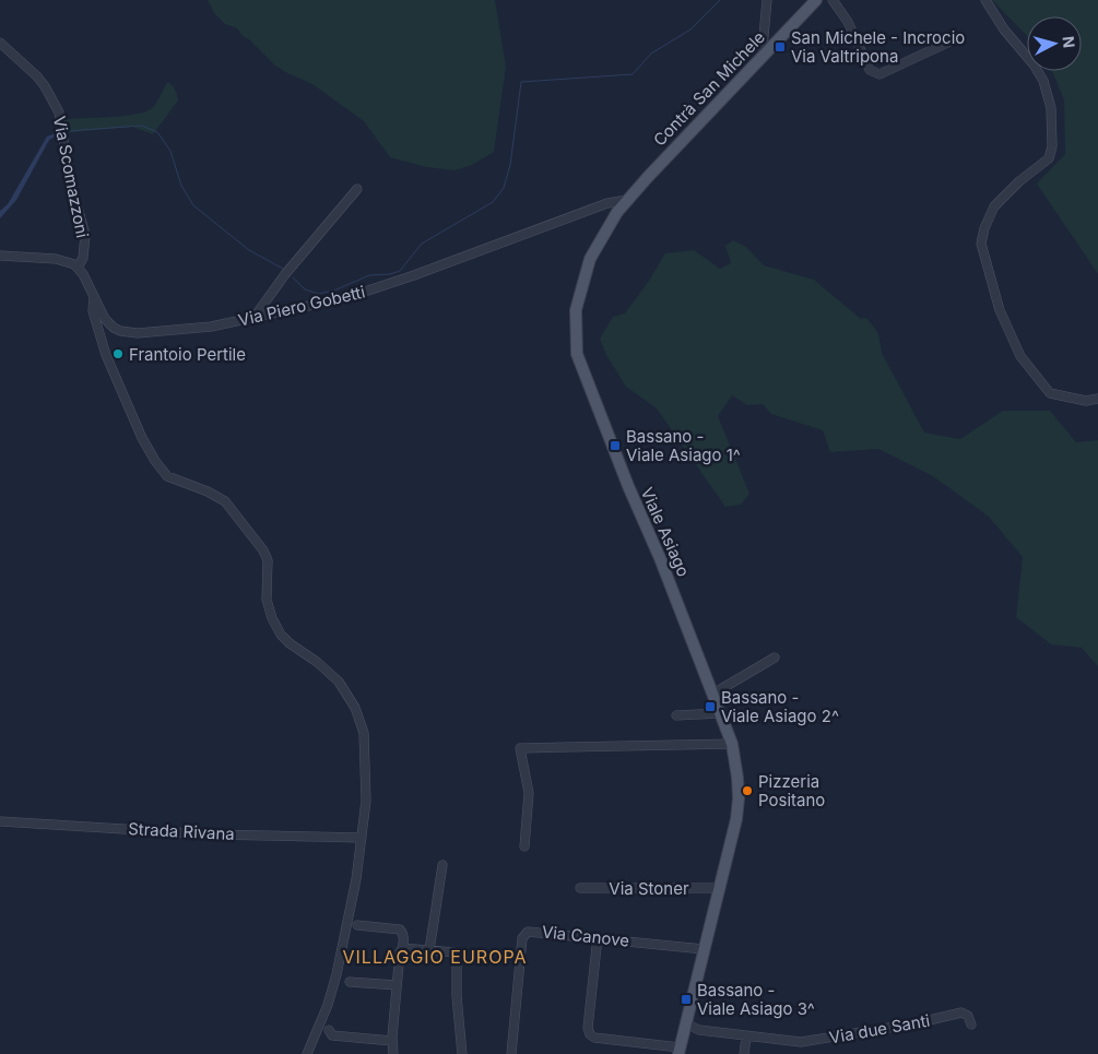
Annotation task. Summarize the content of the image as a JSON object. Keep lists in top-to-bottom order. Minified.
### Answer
{"streets":{"main road":["Contrà San Michele","Viale Asiago"],"street":["Via Scomazzoni","Via Piero Gobetti","Strada Rivana","Via Stoner","Via Canove","Via due Santi"]},"crossings":[["Contrà San Michele","Via Piero Gobetti"],["Contrà San Michele","Viale Asiago"],["Via Scomazzoni","Via Piero Gobetti"],["Via Piero Gobetti","Viale Asiago"],["Viale Asiago","Via Stoner"],["Viale Asiago","Via Canove"],["Viale Asiago","Via due Santi"]],"districts":["VILLAGGIO EUROPA"],"places":{"transit":["San Michele - Incrocio Via Valtripona","Bassano - Viale Asiago 1^","Bassano - Viale Asiago 2^","Bassano - Viale Asiago 3^"],"other":["Frantoio Pertile","Pizzeria Positano"]},"north":"right"}
